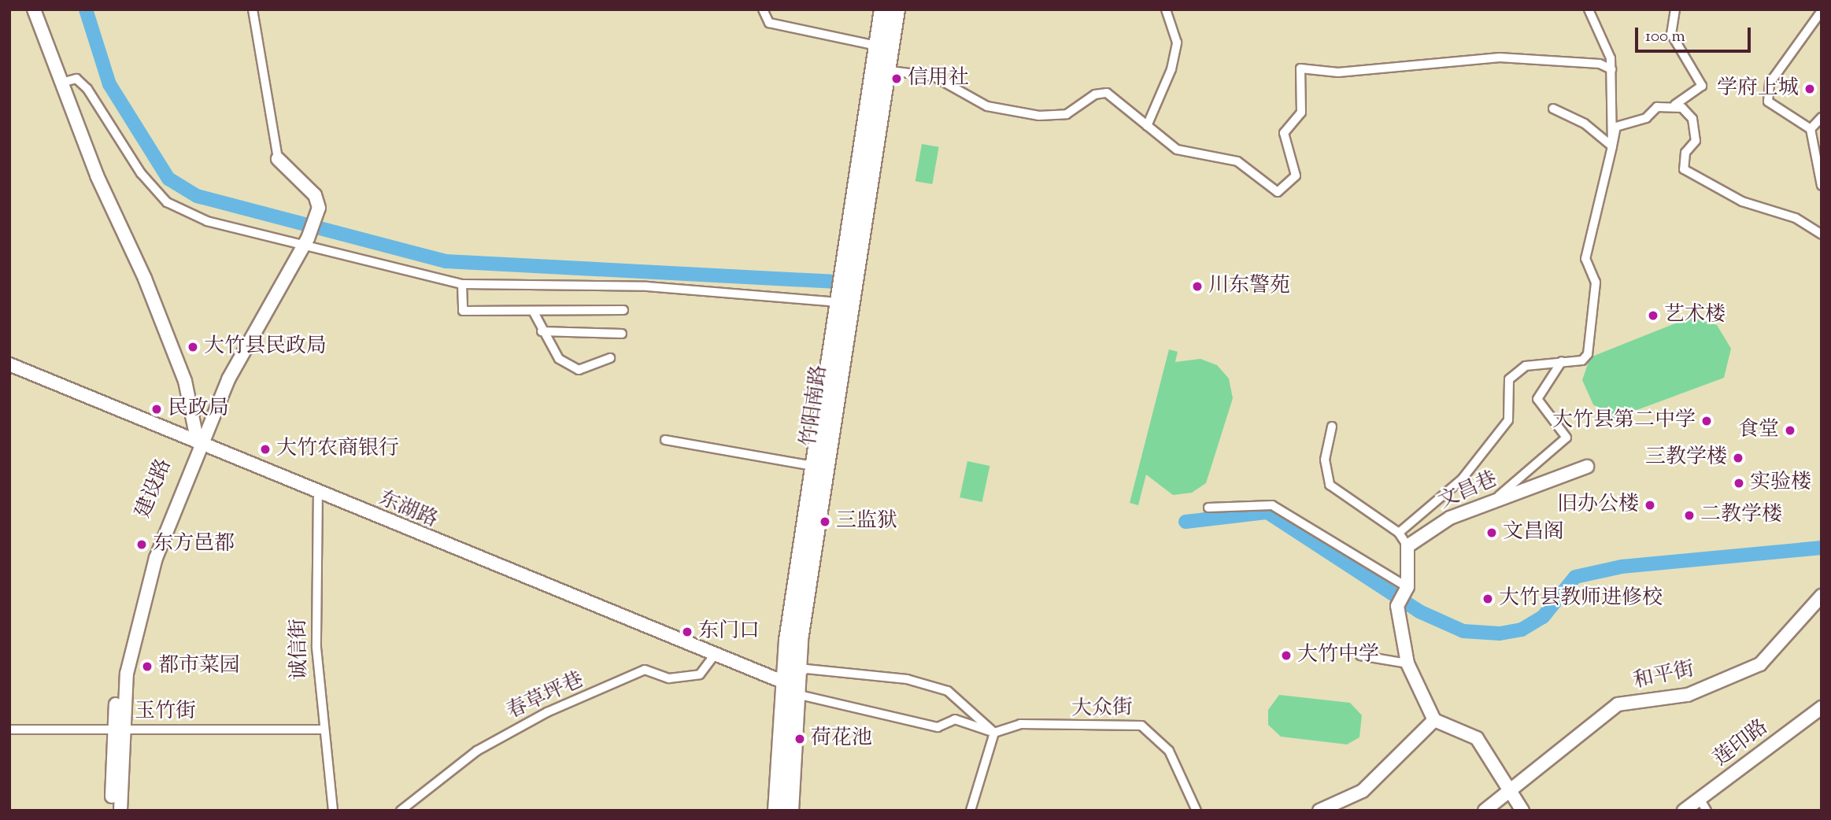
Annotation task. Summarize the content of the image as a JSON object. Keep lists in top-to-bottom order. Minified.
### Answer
{"streets":{"highway":["竹阳南路"],"street":["建设路","文昌巷","东湖路","诚信街","和平街","春草坪巷","大众街","玉竹街","莲印路"]},"crossings":[["竹阳南路","东湖路"],["建设路","东湖路"],["建设路","玉竹街"],["东湖路","诚信街"],["东湖路","春草坪巷"],["诚信街","玉竹街"]],"places":["信用社","学府上城","川东警苑","艺术楼","大竹县民政局","民政局","大竹县第二中学","食堂","大竹农商银行","三教学楼","实验楼","旧办公楼","二教学楼","三监狱","文昌阁","东方邑都","大竹县教师进修校","东门口","大竹中学","都市菜园","荷花池"],"scale_bar":"100 m"}
